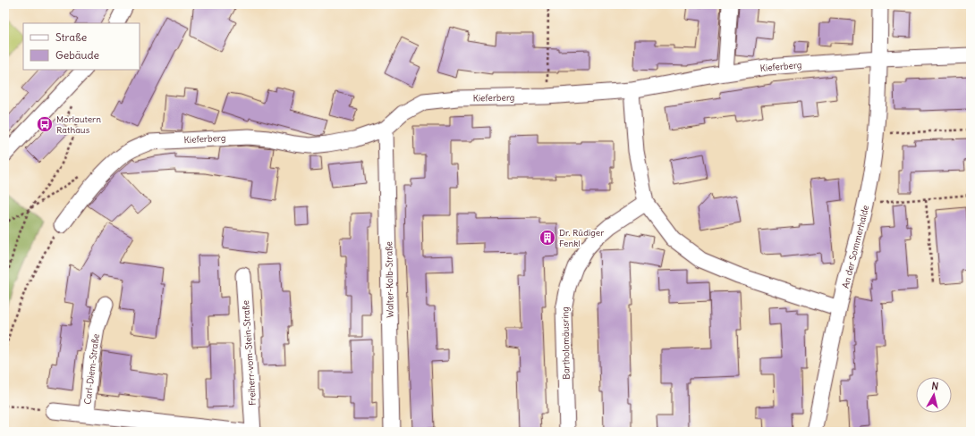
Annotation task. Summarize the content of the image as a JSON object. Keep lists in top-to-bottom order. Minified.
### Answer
{"streets":{"street":["Kieferberg","An der Sommerhalde","Walter-Kolb-Straße","Bartholomäusring","Freiherr-vom-Stein-Straße","Carl-Diem-Straße"]},"crossings":[["Kieferberg","An der Sommerhalde"],["Kieferberg","Walter-Kolb-Straße"]],"places":{"bus stop":["Morlautern Rathaus"],"building":["Dr. Rüdiger Fenkl"]},"legend":["Straße","Gebäude"],"north":"top"}
